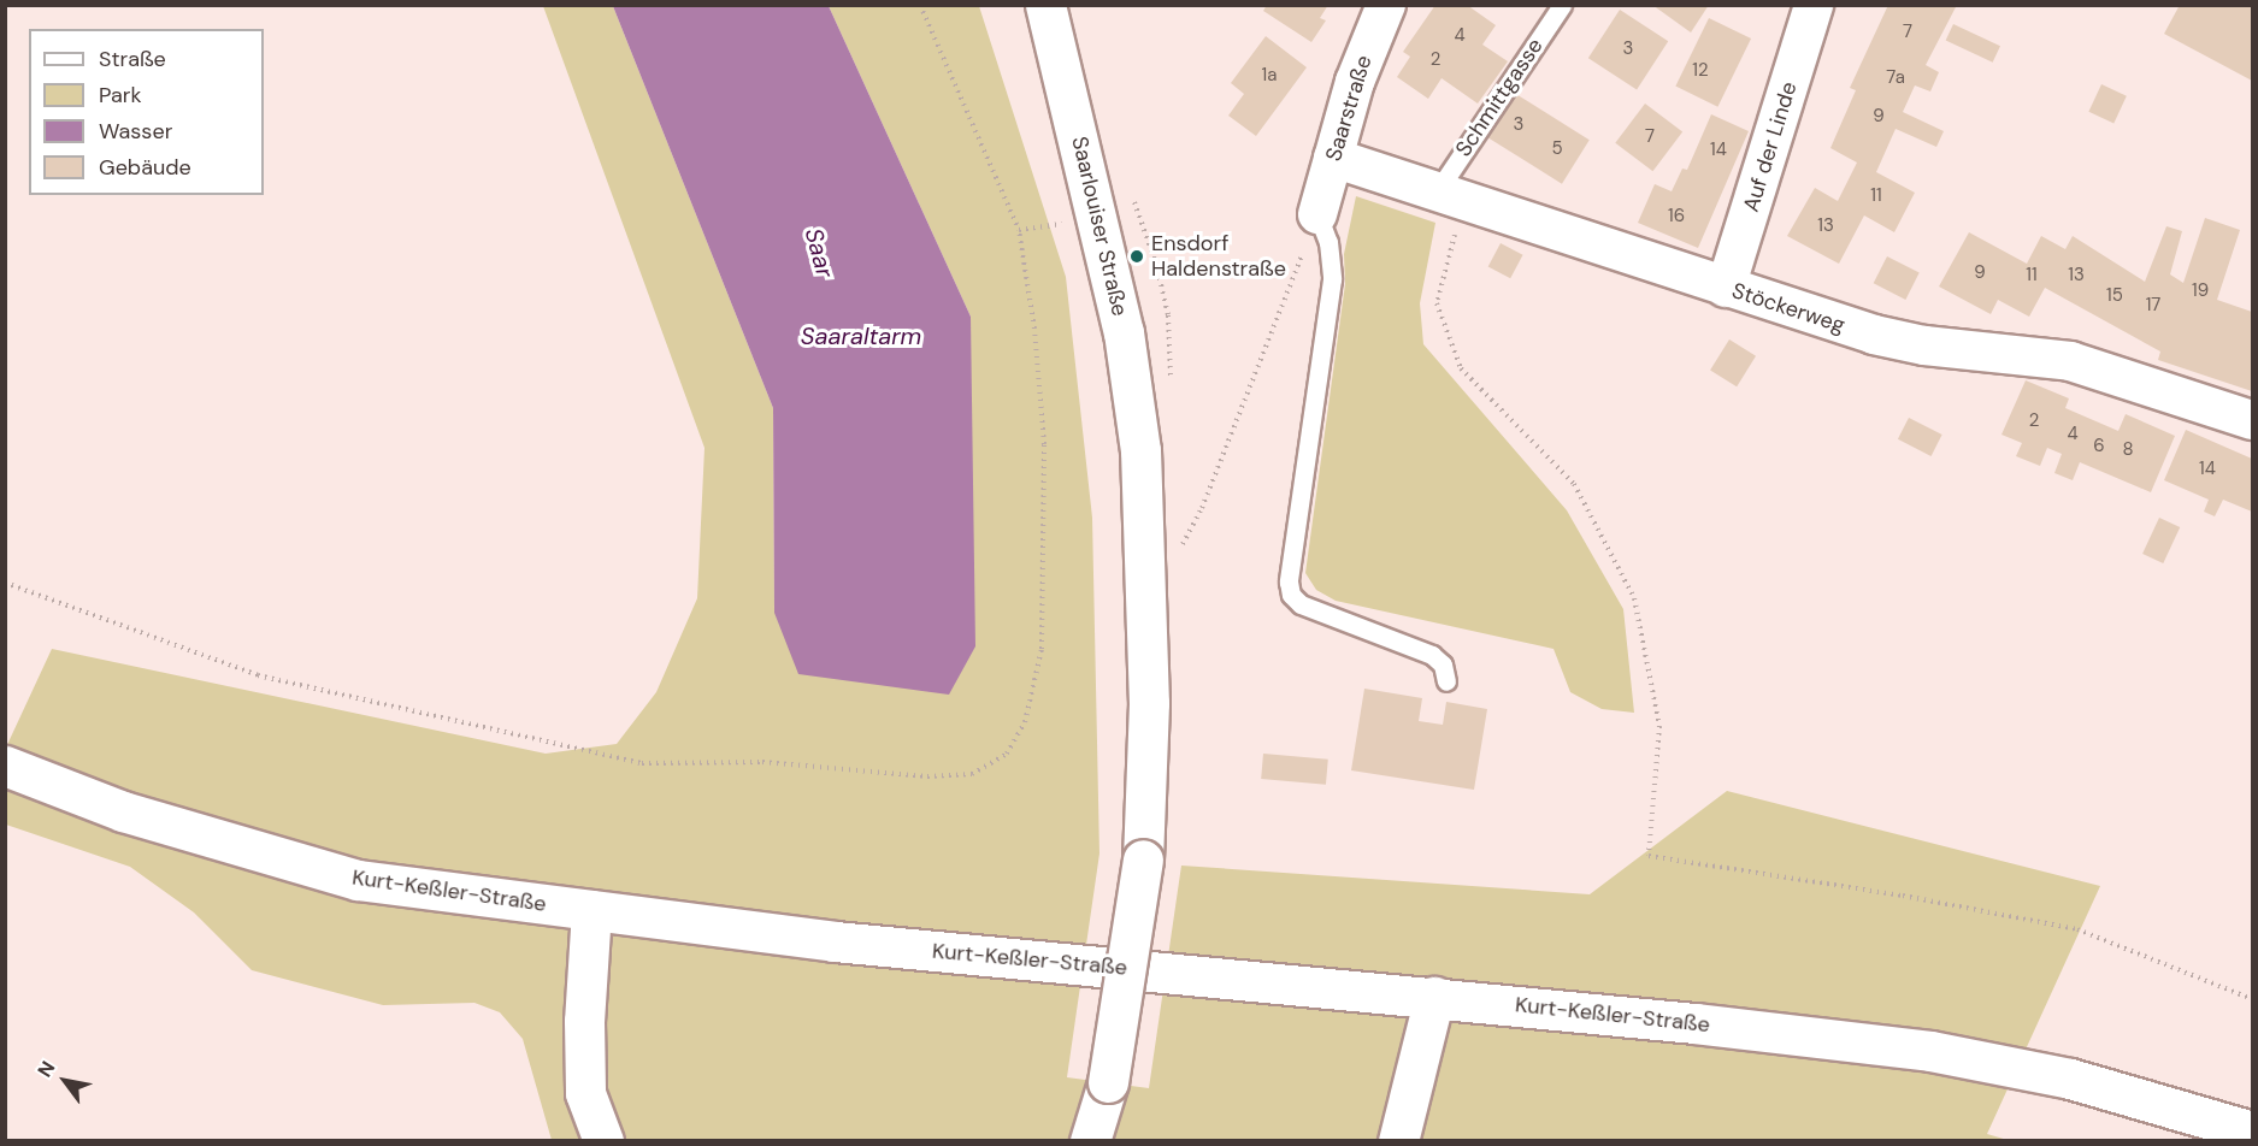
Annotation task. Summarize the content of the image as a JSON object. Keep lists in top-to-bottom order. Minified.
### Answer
{"streets":{"main road":["Saarlouiser Straße","Kurt-Keßler-Straße"],"street":["Saarstraße","Auf der Linde","Stöckerweg"],"lane":["Schmittgasse"]},"crossings":[["Schmittgasse","Stöckerweg"],["Saarstraße","Stöckerweg"],["Auf der Linde","Stöckerweg"]],"water":["Saar","Saaraltarm"],"places":["Ensdorf Haldenstraße"],"house_numbers":["7","4","3","2","12","1a","7a","9","3","7","5","14","11","16","13","9","11","13","19","15","17","2","4","6","8","14"],"legend":["Straße","Park","Wasser","Gebäude"],"north":"top left"}
